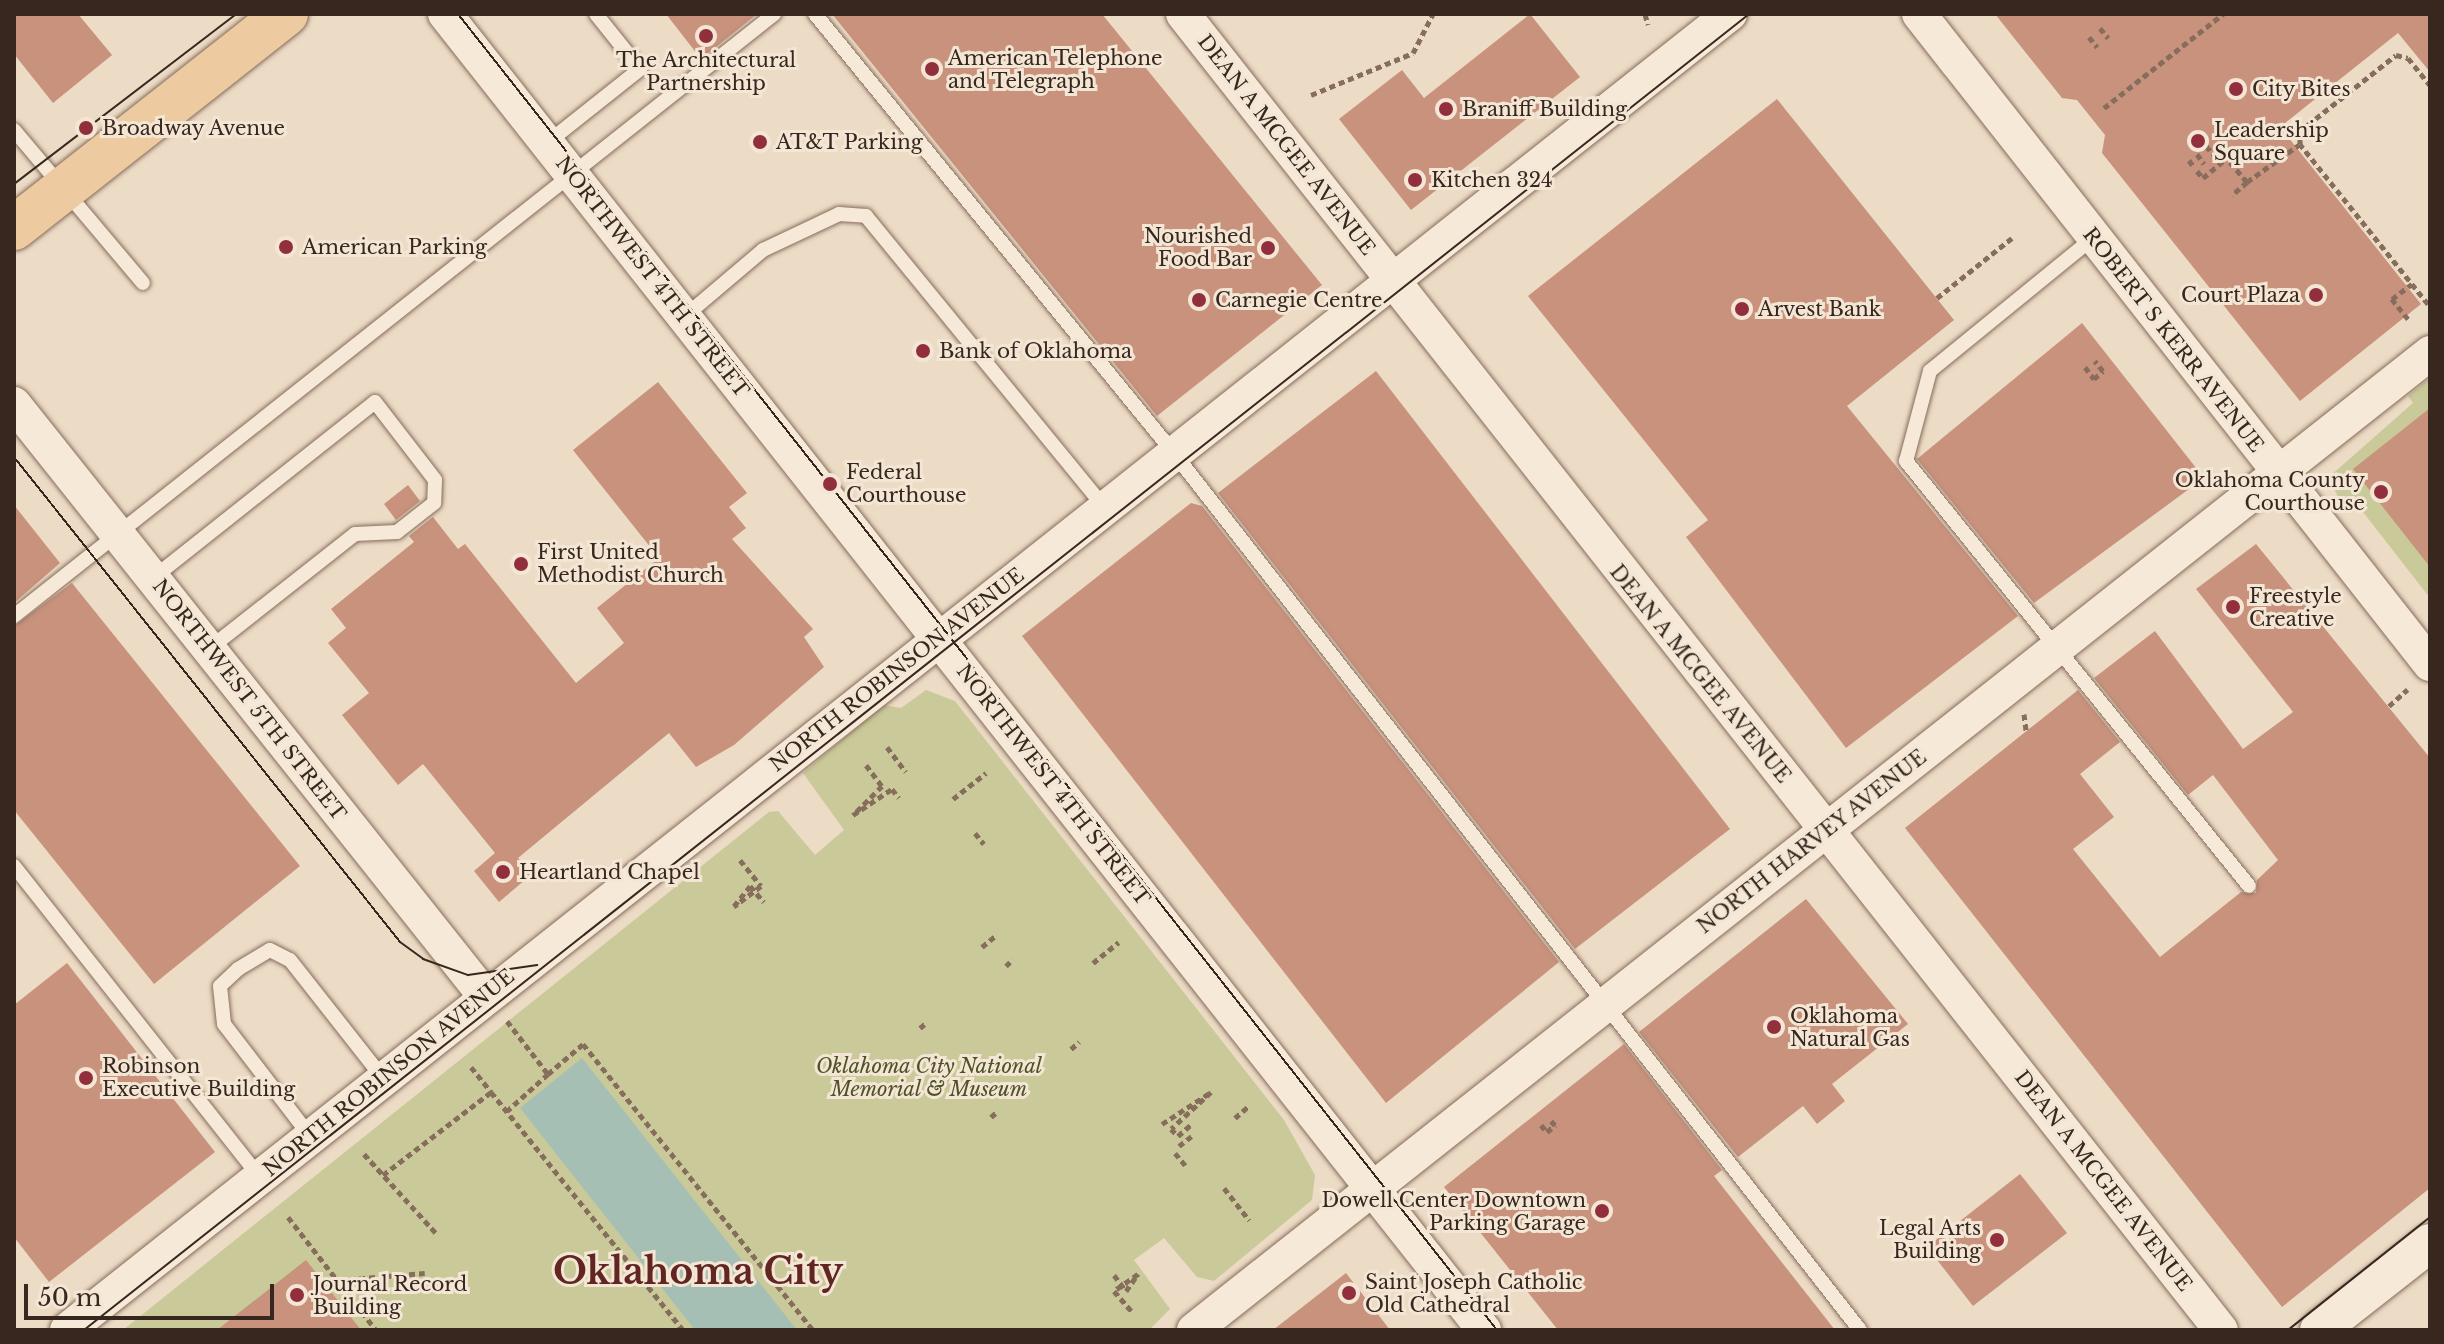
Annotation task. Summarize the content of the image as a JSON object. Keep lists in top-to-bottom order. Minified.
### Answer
{"streets":{"street":["DEAN A MCGEE AVENUE","NORTHWEST 4TH STREET","ROBERT S KERR AVENUE","NORTH ROBINSON AVENUE","NORTHWEST 5TH STREET","NORTH HARVEY AVENUE"]},"crossings":[["DEAN A MCGEE AVENUE","NORTH ROBINSON AVENUE"],["DEAN A MCGEE AVENUE","NORTH HARVEY AVENUE"],["NORTHWEST 4TH STREET","NORTH ROBINSON AVENUE"],["NORTHWEST 4TH STREET","NORTH HARVEY AVENUE"],["ROBERT S KERR AVENUE","NORTH HARVEY AVENUE"],["NORTH ROBINSON AVENUE","NORTHWEST 5TH STREET"]],"districts":["Oklahoma City"],"parks":["Oklahoma City National Memorial & Museum"],"places":["The Architectural Partnership","American Telephone and Telegraph","City Bites","Braniff Building","Broadway Avenue","Leadership Square","AT&T Parking","Kitchen 324","American Parking","Nourished Food Bar","Court Plaza","Carnegie Centre","Arvest Bank","Bank of Oklahoma","Federal Courthouse","Oklahoma County Courthouse","First United Methodist Church","Freestyle Creative","Heartland Chapel","Oklahoma Natural Gas","Robinson Executive Building","Dowell Center Downtown Parking Garage","Legal Arts Building","Saint Joseph Catholic Old Cathedral","Journal Record Building"],"scale_bar":"50 m"}
